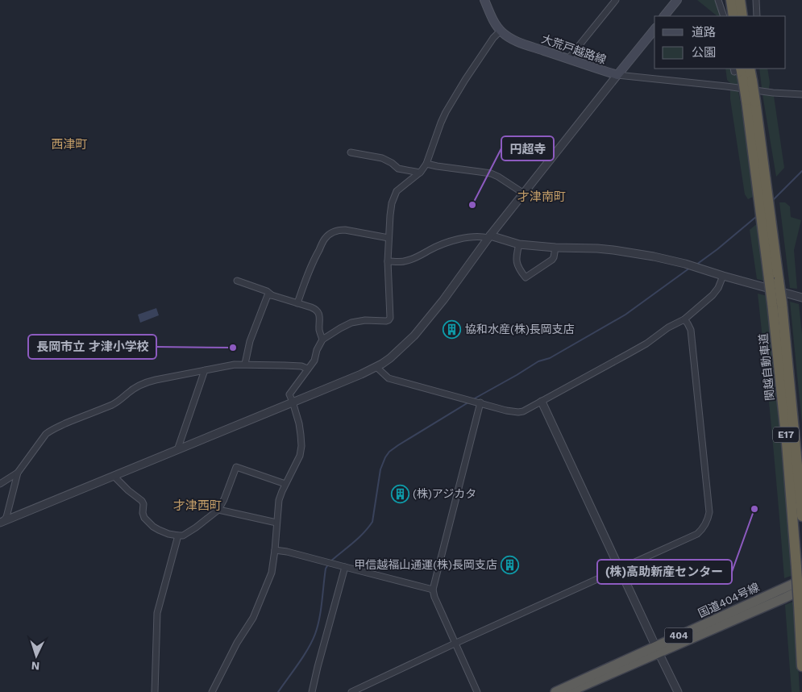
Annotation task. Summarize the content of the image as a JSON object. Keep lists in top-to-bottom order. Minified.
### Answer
{"streets":{"highway":["関越自動車道","E17","国道404号線","404"],"main road":["大荒戸越路線"]},"districts":["西津町","才津南町","才津西町"],"places":{"other":["円超寺","長岡市立 才津小学校","(株)高助新産センター"],"building":["協和水産(株)長岡支店","(株)アジカタ","甲信越福山通運(株)長岡支店"]},"legend":["道路","公園"],"north":"bottom"}
